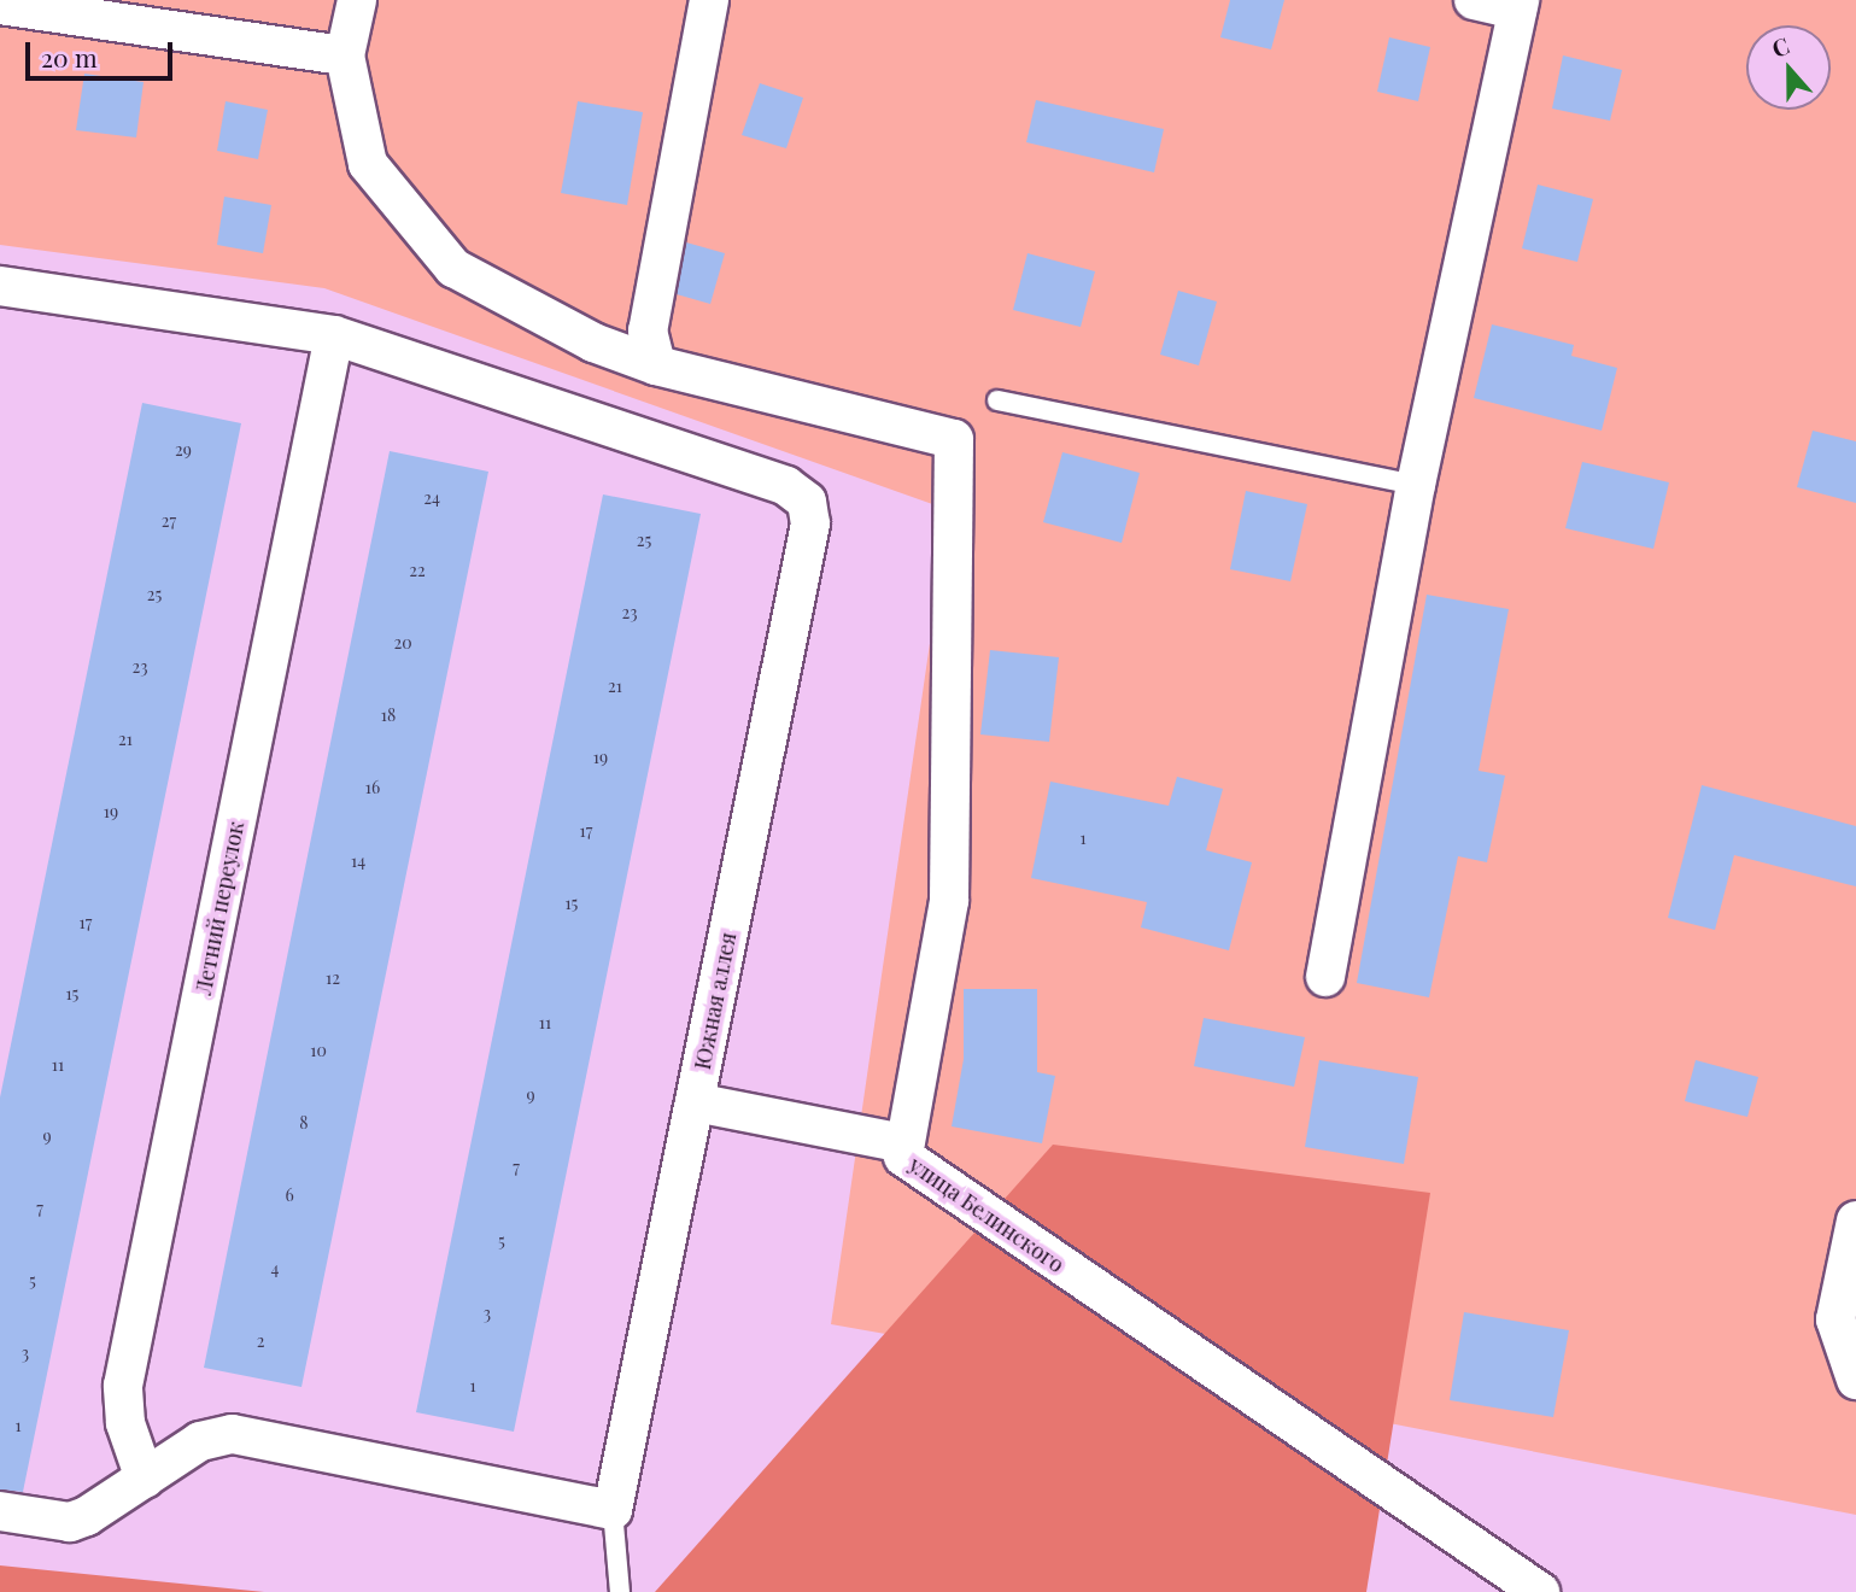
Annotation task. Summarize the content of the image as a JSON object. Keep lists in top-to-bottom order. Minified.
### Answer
{"streets":{"street":["Летний переулок","Южная аллея","улица Белинского"]},"crossings":[["Летний переулок","Южная аллея"]],"house_numbers":["29","24","27","25","22","25","23","20","23","21","18","21","19","16","19","17","1","14","15","17","12","15","11","10","11","9","8","9","7","6","7","5","4","5","3","2","3","1","1"],"scale_bar":"20 m","north":"top"}
